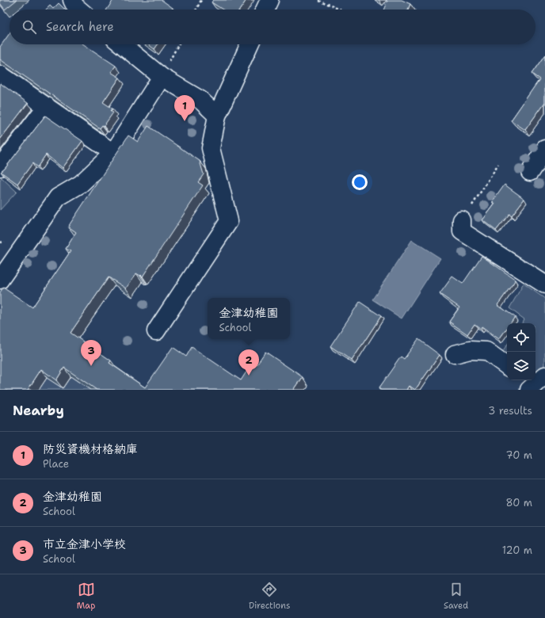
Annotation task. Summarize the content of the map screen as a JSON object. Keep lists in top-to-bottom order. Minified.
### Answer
{"page":{"search":"Search here","pins":["1","3","2"],"popup":["金津幼稚園","School"],"heading":["Nearby","3 results"],"list":[{"mark":"1","name":"防災資機材格納庫","note":"Place","value":"70 m"},{"mark":"2","name":"金津幼稚園","note":"School","value":"80 m"},{"mark":"3","name":"市立金津小学校","note":"School","value":"120 m"}],"nav":["Map","Directions","Saved"]}}
